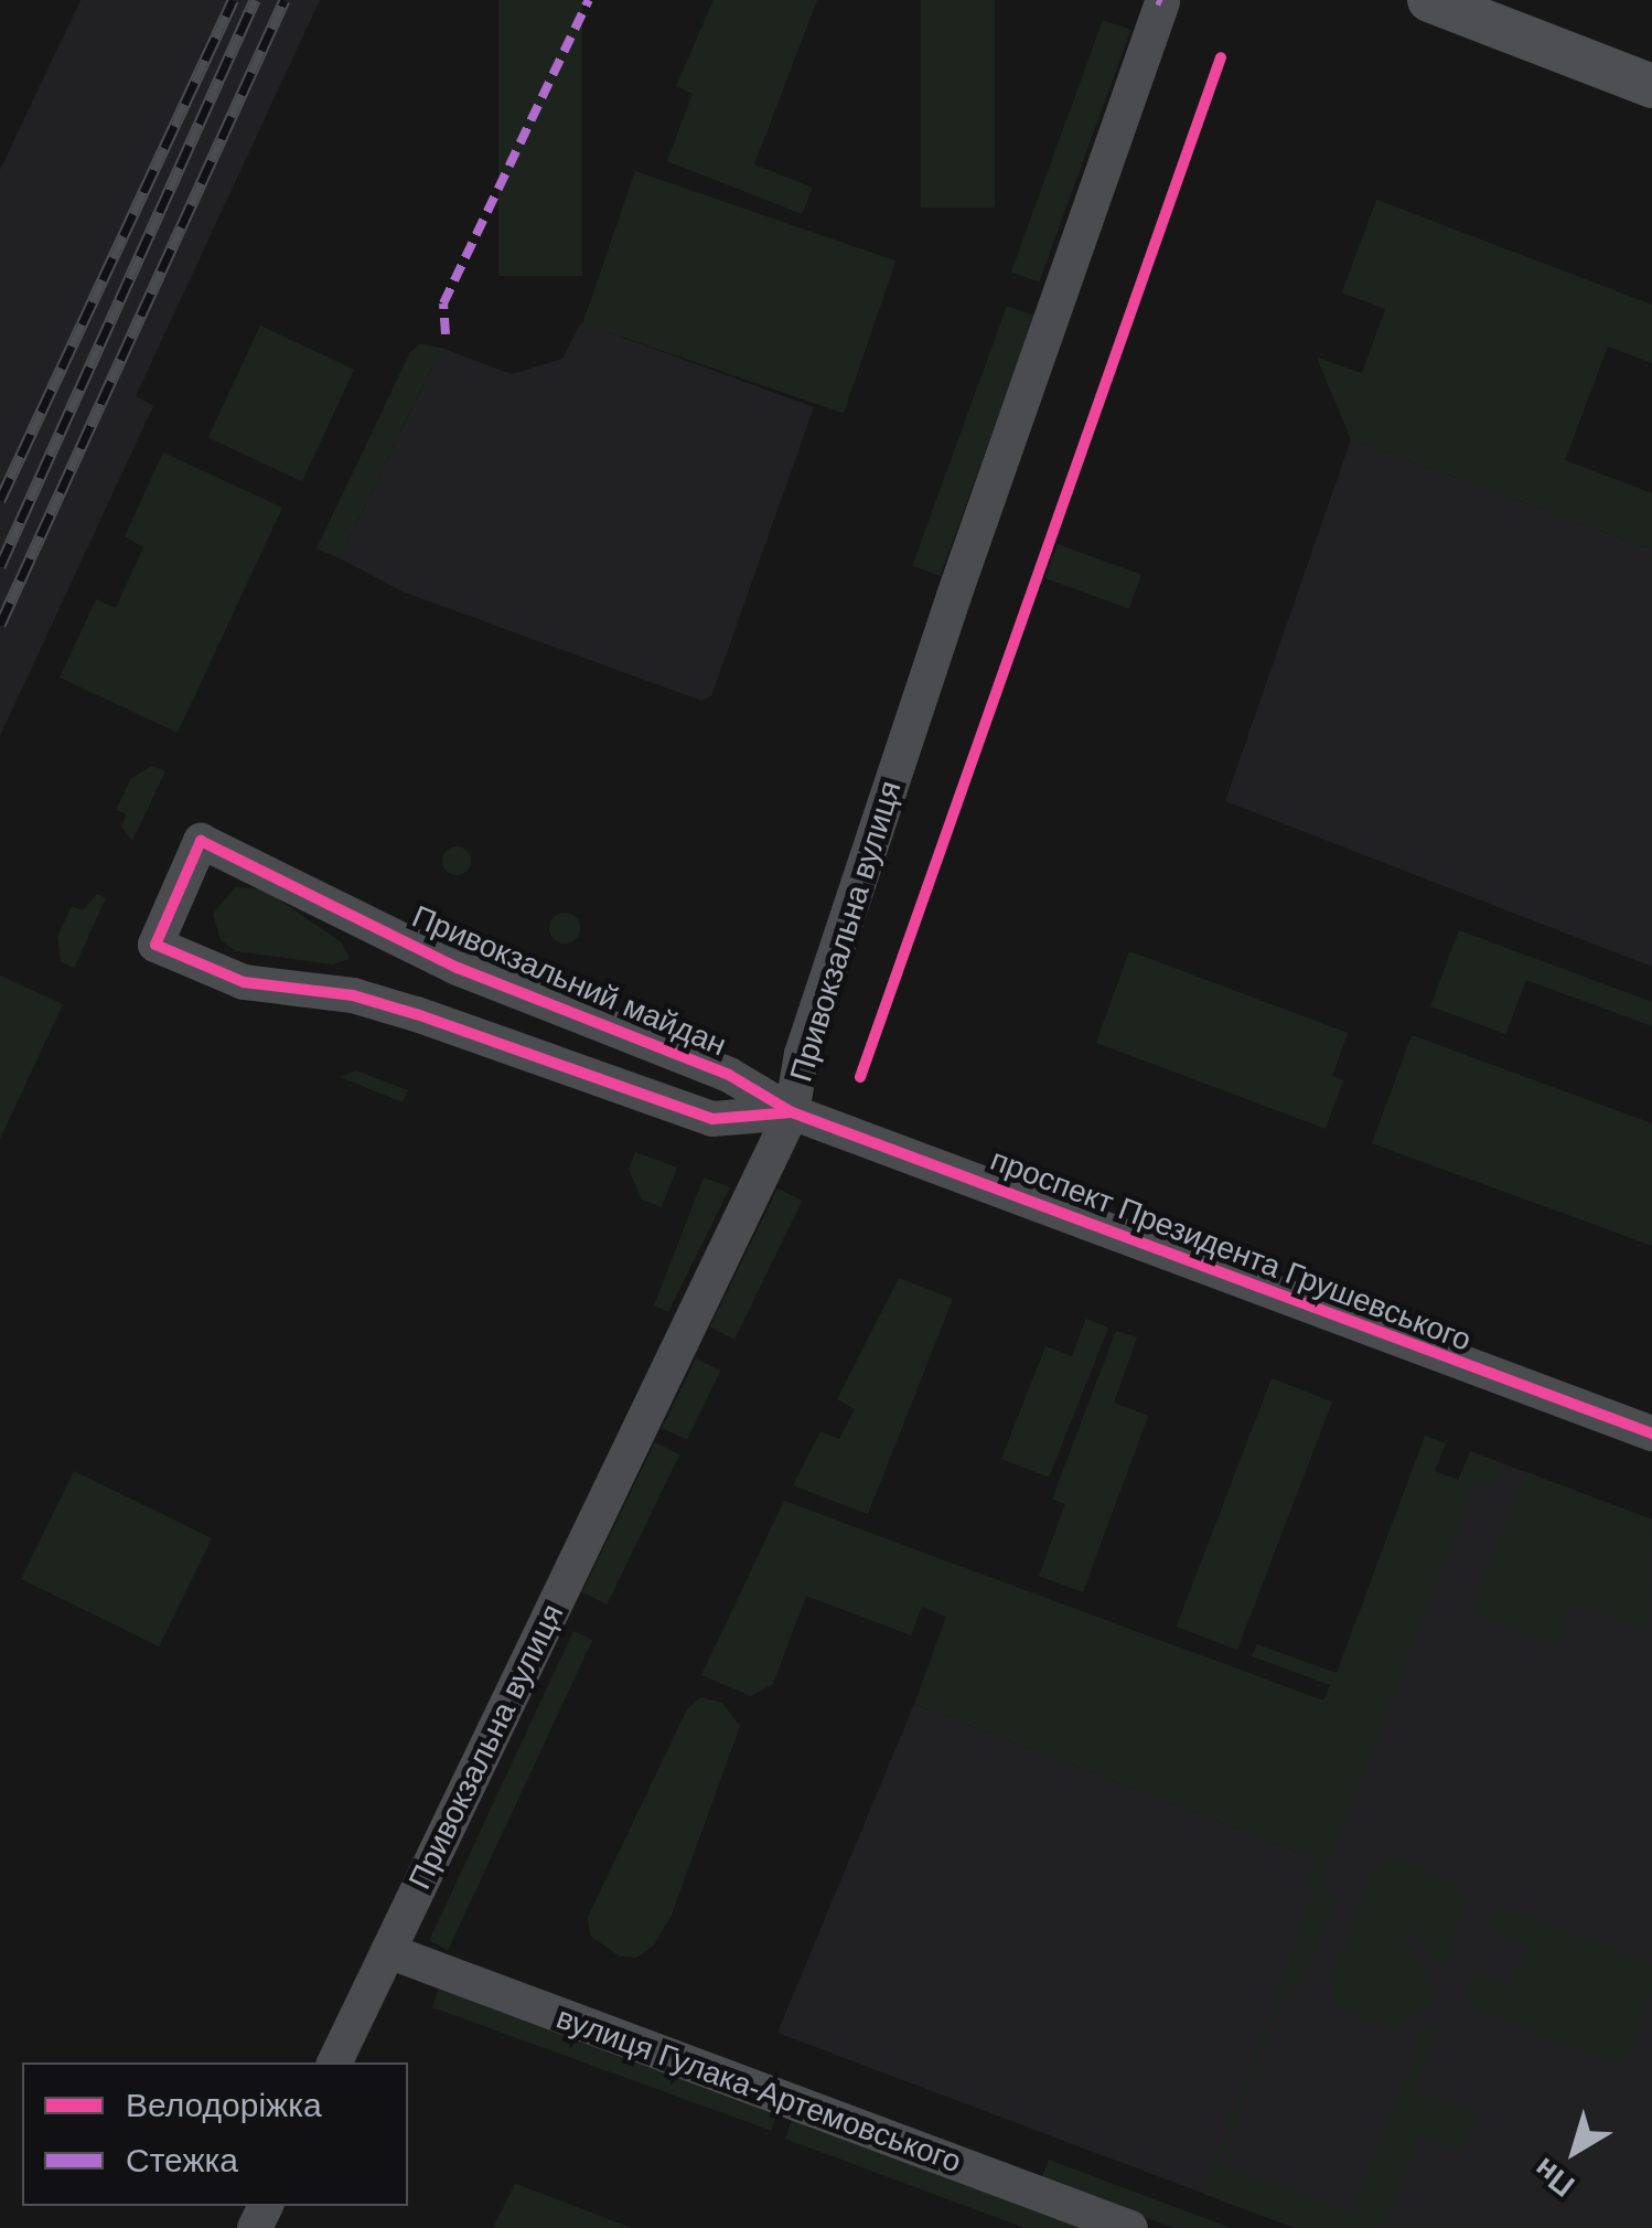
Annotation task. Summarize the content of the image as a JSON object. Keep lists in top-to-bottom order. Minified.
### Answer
{"streets":{"street":["Привокзальна вулиця","Привокзальний майдан","проспект Президента Грушевського","вулиця Гулака-Артемовського"]},"crossings":[["Привокзальна вулиця","Привокзальний майдан"],["Привокзальна вулиця","проспект Президента Грушевського"],["Привокзальна вулиця","вулиця Гулака-Артемовського"],["Привокзальний майдан","проспект Президента Грушевського"]],"legend":["Велодоріжка","Стежка"],"north":"bottom left"}
